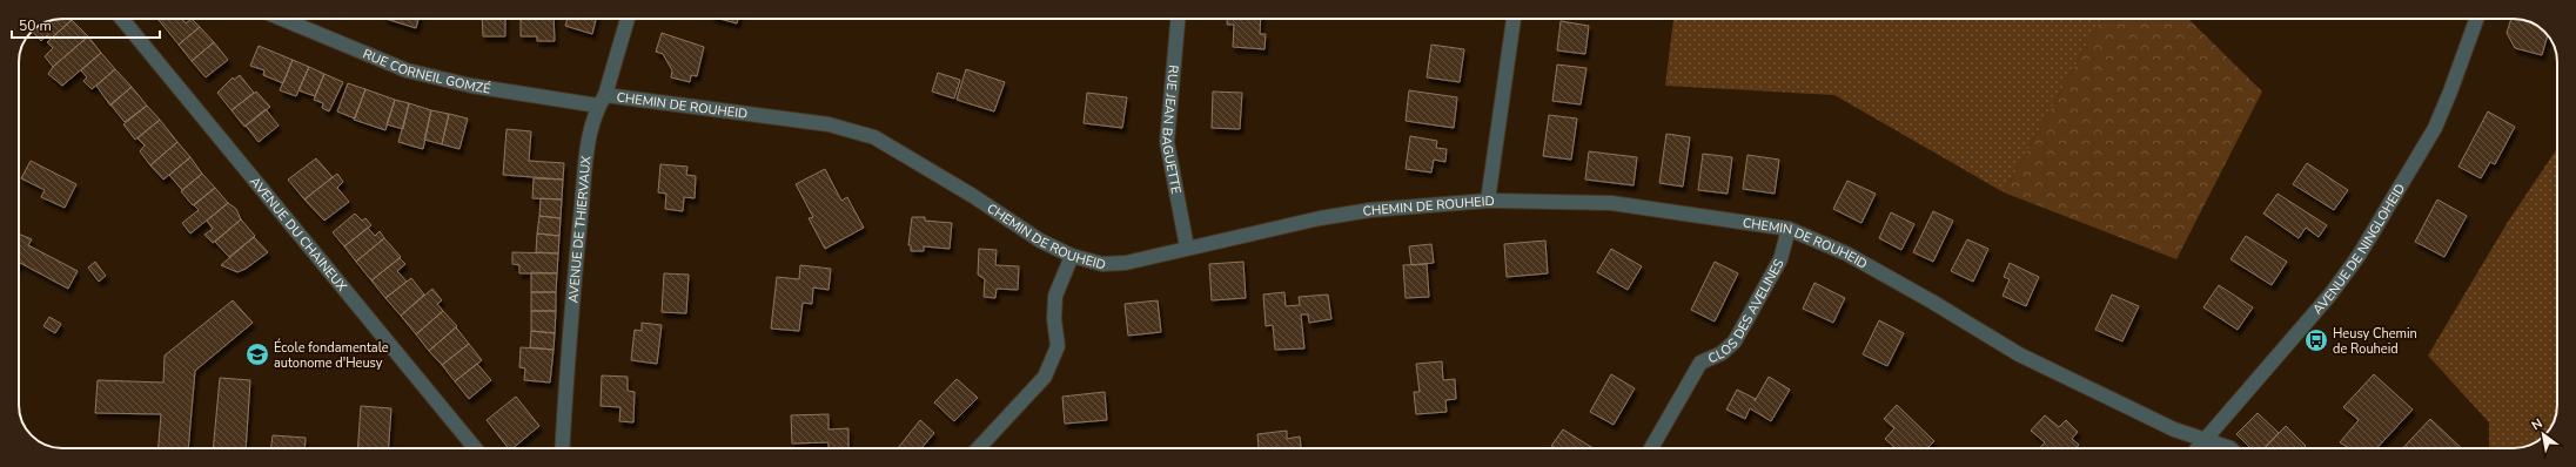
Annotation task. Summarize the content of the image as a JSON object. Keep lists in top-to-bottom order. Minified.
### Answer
{"streets":{"street":["RUE CORNEIL GOMZÉ","CHEMIN DE ROUHEID","RUE JEAN BAGUETTE","AVENUE DE THIERVAUX","AVENUE DU CHAINEUX","AVENUE DE NINGLOHEID","CLOS DES AVELINES"]},"crossings":[["RUE CORNEIL GOMZÉ","CHEMIN DE ROUHEID"],["RUE CORNEIL GOMZÉ","AVENUE DE THIERVAUX"],["CHEMIN DE ROUHEID","RUE JEAN BAGUETTE"],["CHEMIN DE ROUHEID","AVENUE DE THIERVAUX"],["CHEMIN DE ROUHEID","AVENUE DE NINGLOHEID"],["CHEMIN DE ROUHEID","CLOS DES AVELINES"]],"places":{"bus stop":["Heusy Chemin de Rouheid"],"school or university":["École fondamentale autonome d'Heusy"]},"scale_bar":"50 m","north":"top left"}
